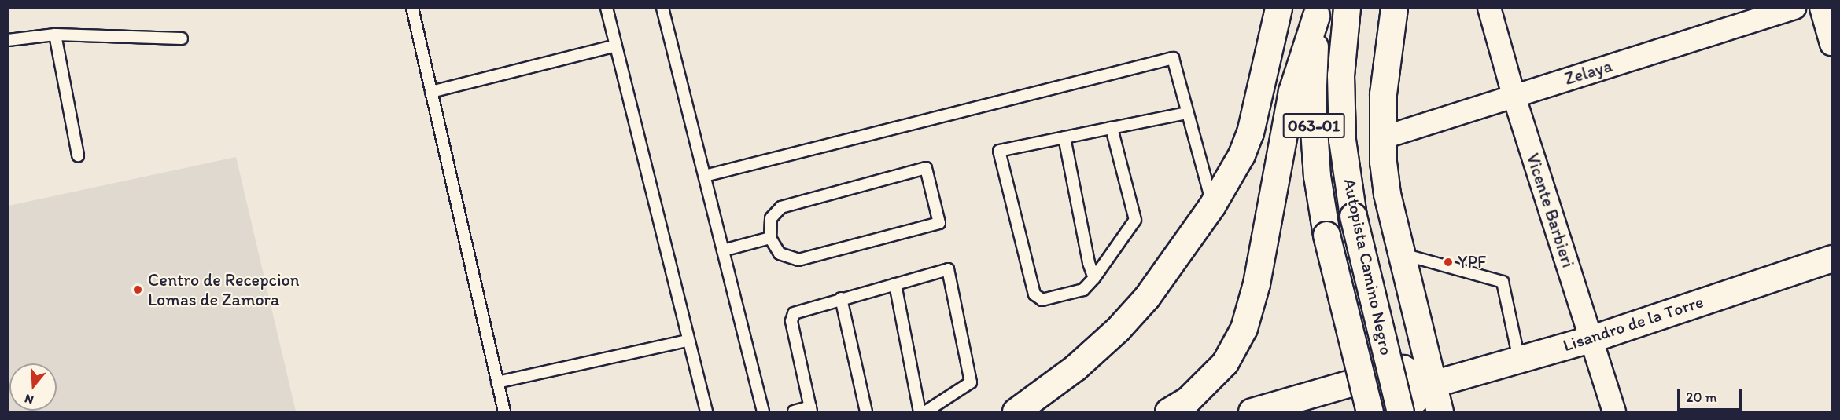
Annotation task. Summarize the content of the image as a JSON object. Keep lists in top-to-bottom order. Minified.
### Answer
{"streets":{"main road":["063-01","Autopista Camino Negro","Lisandro de la Torre"],"street":["Zelaya","Vicente Barbieri"]},"crossings":[["Zelaya","Vicente Barbieri"],["Vicente Barbieri","Lisandro de la Torre"]],"places":["YPF","Centro de Recepcion Lomas de Zamora"],"scale_bar":"20 m","north":"bottom"}
